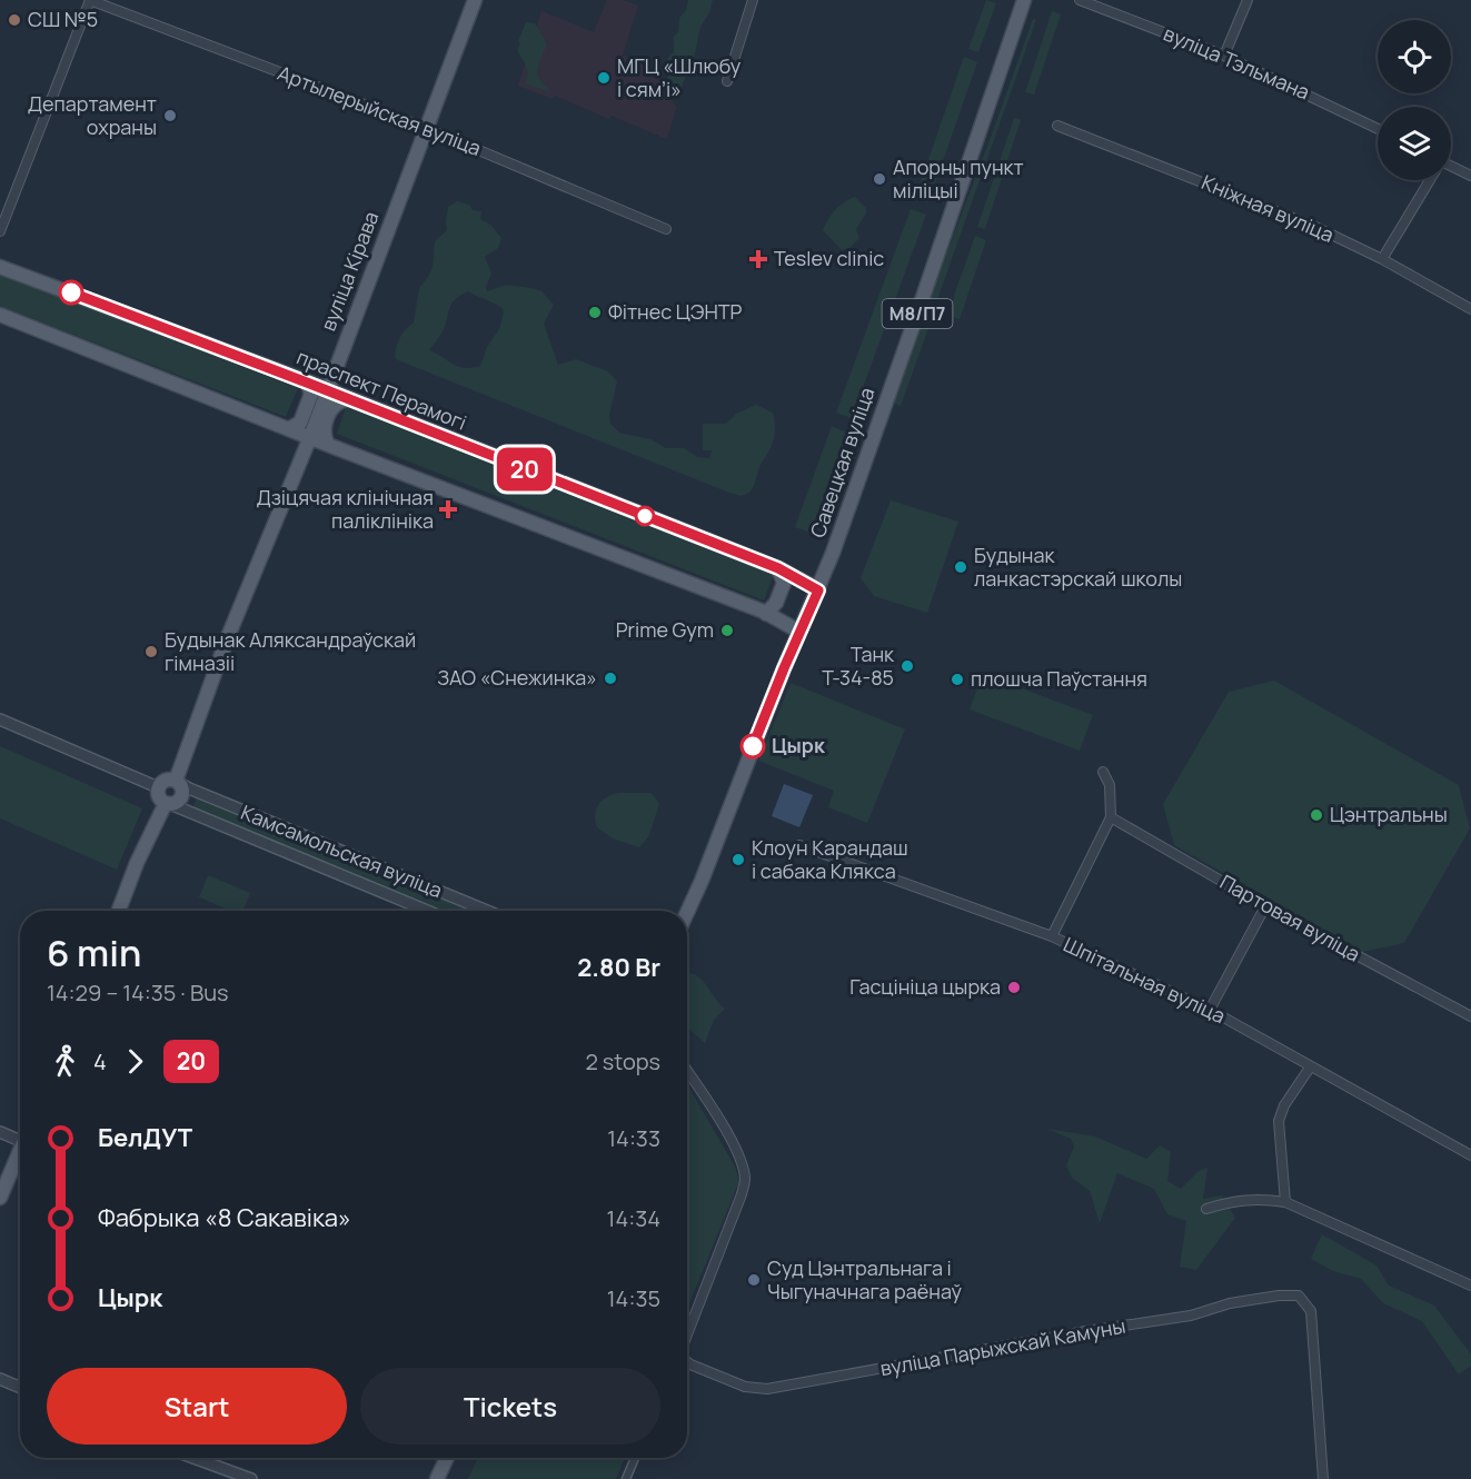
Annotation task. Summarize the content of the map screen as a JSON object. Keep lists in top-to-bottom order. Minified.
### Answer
{"streets":{"main road":["вуліца Кірава","М8/П7","праспект Перамогі","Савецкая вуліца"],"street":["вуліца Тэльмана","Артылерыйская вуліца","Кніжная вуліца","Камсамольская вуліца","Партовая вуліца","Шпітальная вуліца","вуліца Парыжскай Камуны"]},"crossings":[["Артылерыйская вуліца","вуліца Кірава"],["вуліца Кірава","праспект Перамогі"],["вуліца Кірава","Камсамольская вуліца"],["праспект Перамогі","Савецкая вуліца"]],"places":{"other":["СШ №5","МГЦ «Шлюбу і сямʼі»","Департамент охраны","Апорны пункт міліцыі","Фітнес ЦЭНТР","Будынак ланкастэрскай школы","Prime Gym","Будынак Аляксандраўскай гімназіі","Танк Т-34-85","ЗАО «Снежинка»","плошча Паўстання","Цырк","Цэнтральны","Клоун Карандаш і сабака Клякса","Гасцініца цырка","Суд Цэнтральнага і Чыгуначнага раёнаў"],"health":["Teslev clinic","Дзіцячая клінічная паліклініка"]},"lines":["bus line 20"],"page":{"on_map":"20","heading":["6 min","14:29 – 14:35 · Bus","2.80 Br"],"legs":["4","20","2 stops"],"list":[{"name":"БелДУТ","value":"14:33"},{"name":"Фабрыка «8 Сакавіка»","value":"14:34"},{"name":"Цырк","value":"14:35"}],"buttons":["Start","Tickets"]}}
